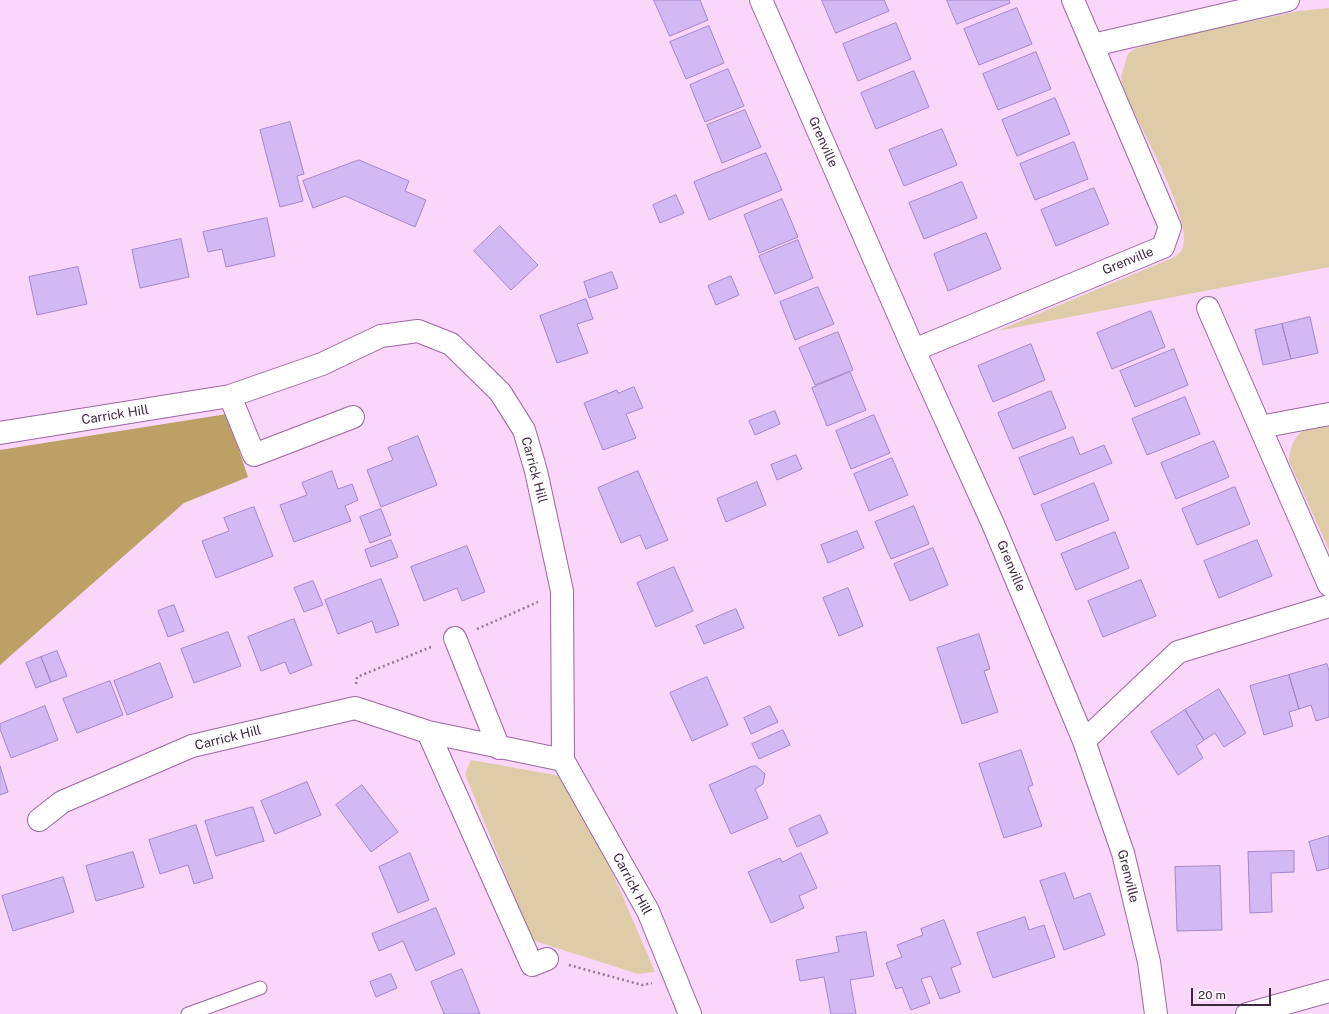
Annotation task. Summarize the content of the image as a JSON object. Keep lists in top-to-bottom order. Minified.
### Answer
{"streets":{"street":["Grenville","Carrick Hill"]},"scale_bar":"20 m"}
